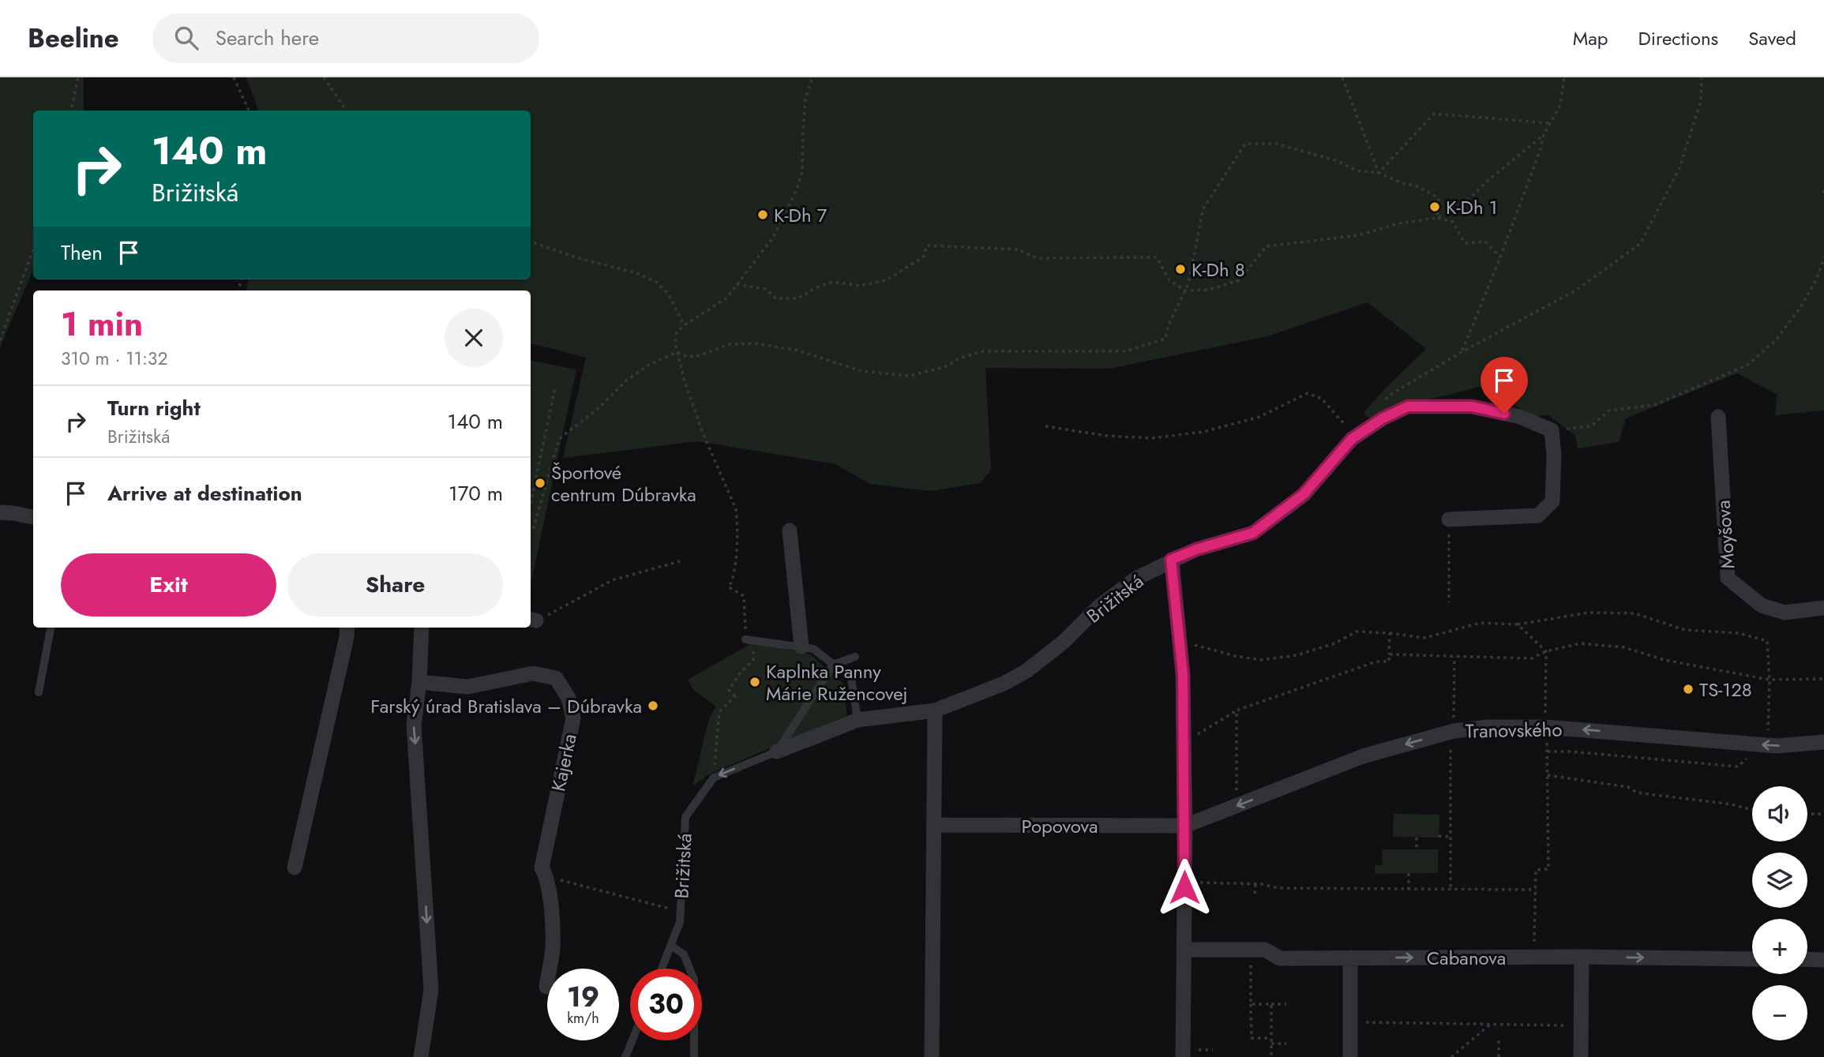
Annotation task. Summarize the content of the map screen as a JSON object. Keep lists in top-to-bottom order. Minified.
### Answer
{"streets":{"street":["Moyšova","Brižitská","Tranovského","Kajerka","Popovova","Cabanova"]},"crossings":[["Tranovského","Popovova"]],"one_way":["Tranovského","Cabanova"],"places":["K-Dh 1","K-Dh 7","K-Dh 8","Športové centrum Dúbravka","Kaplnka Panny Márie Ružencovej","TS-128","Farský úrad Bratislava – Dúbravka"],"page":{"header":"Beeline","search":"Search here","nav":["Map","Directions","Saved"],"turn":["140 m","Brižitská"],"then":"Then","heading":["1 min","310 m · 11:32"],"list":[{"name":"Turn right","note":"Brižitská","value":"140 m"},{"name":"Arrive at destination","value":"170 m"}],"buttons":["Exit","Share"],"map_buttons":["+","−"],"speed":"19 km/h","limit":"30"}}
